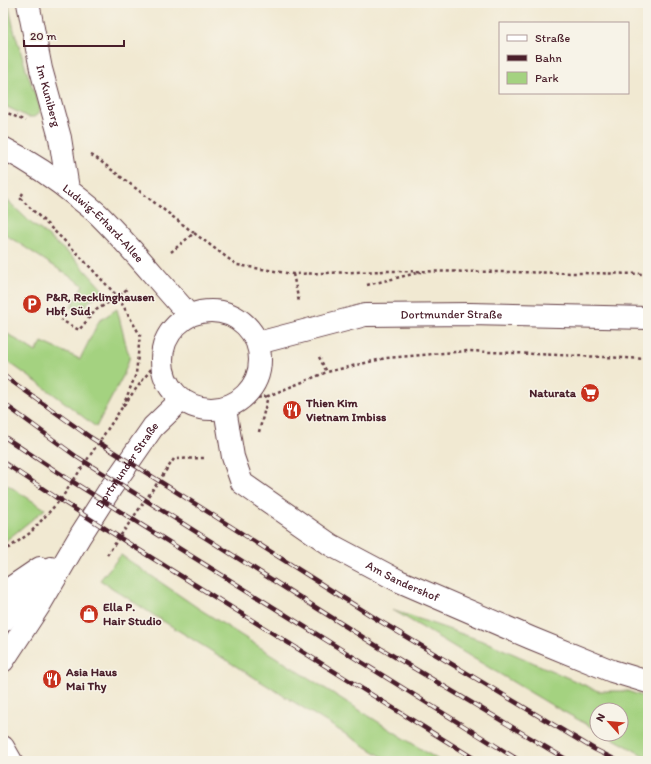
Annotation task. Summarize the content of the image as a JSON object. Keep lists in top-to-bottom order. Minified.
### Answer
{"streets":{"main road":["Im Kuniberg","Ludwig-Erhard-Allee","Dortmunder Straße","Am Sandershof"]},"crossings":[["Im Kuniberg","Ludwig-Erhard-Allee"],["Ludwig-Erhard-Allee","Dortmunder Straße"],["Ludwig-Erhard-Allee","Am Sandershof"],["Dortmunder Straße","Am Sandershof"]],"places":{"parking":["P&R, Recklinghausen Hbf, Süd"],"supermarket":["Naturata"],"restaurant":["Thien Kim Vietnam Imbiss","Asia Haus Mai Thy"],"shop":["Ella P. Hair Studio"]},"legend":["Straße","Bahn","Park"],"scale_bar":"20 m","north":"top left"}
